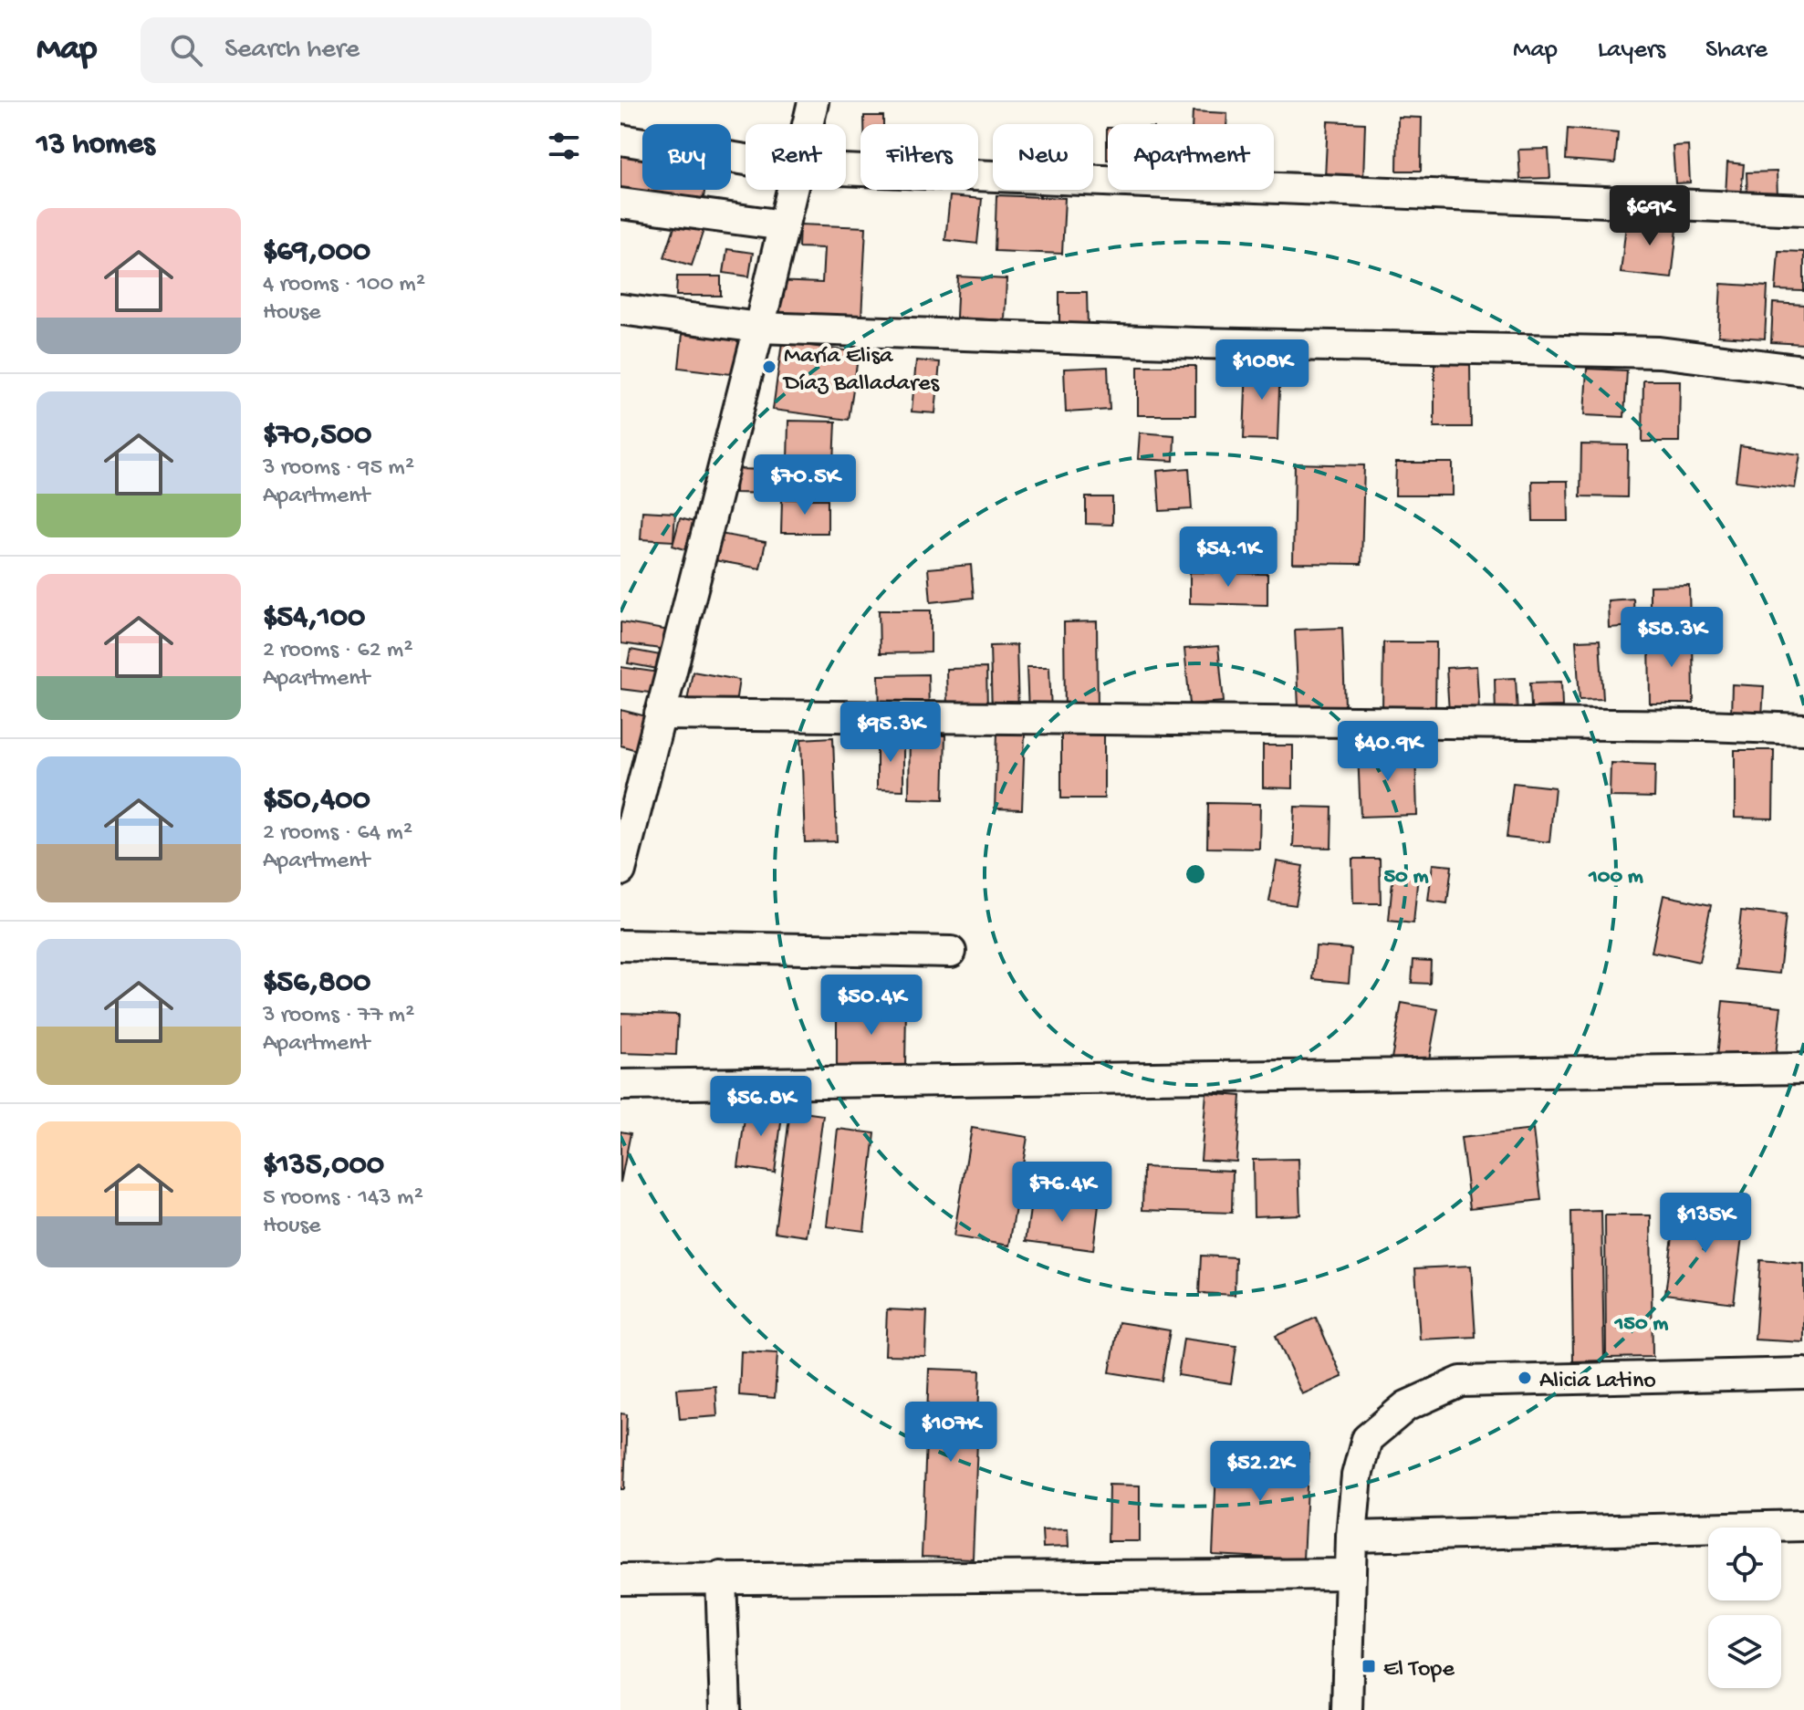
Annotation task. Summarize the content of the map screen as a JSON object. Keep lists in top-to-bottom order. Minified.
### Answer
{"places":{"other":["María Elisa Díaz Balladares","Alicia Latino"],"transit":["El Tope"]},"page":{"header":"Map","search":"Search here","nav":["Map","Layers","Share"],"heading":"13 homes","chip":["Buy","Rent","Filters","New","Apartment"],"price":["$69K","$108K","$70.5K","$54.1K","$58.3K","$95.3K","$40.9K","$50.4K","$56.8K","$76.4K","$135K","$107K","$52.2K"],"list":[{"name":"$69,000","note":"4 rooms · 100 m² · House"},{"name":"$70,500","note":"3 rooms · 95 m² · Apartment"},{"name":"$54,100","note":"2 rooms · 62 m² · Apartment"},{"name":"$50,400","note":"2 rooms · 64 m² · Apartment"},{"name":"$56,800","note":"3 rooms · 77 m² · Apartment"},{"name":"$135,000","note":"5 rooms · 143 m² · House"}]},"rings":["50 m","100 m","150 m"]}
